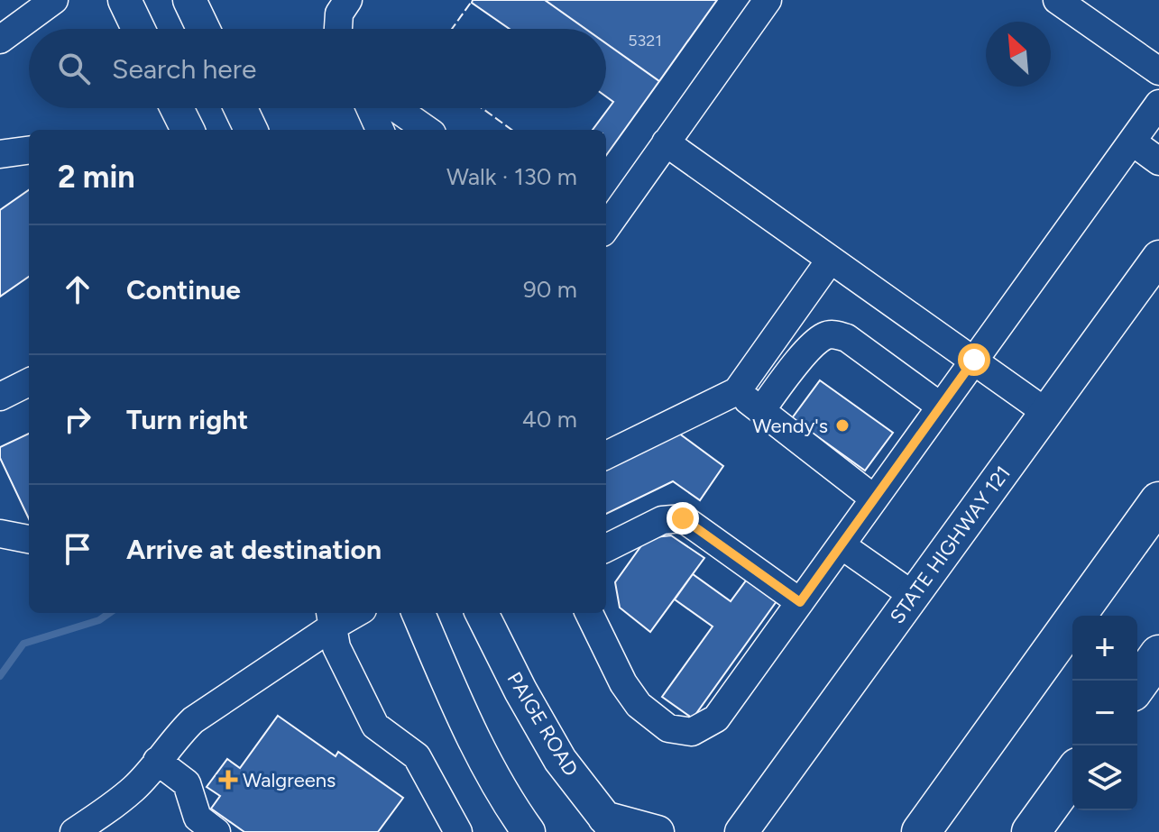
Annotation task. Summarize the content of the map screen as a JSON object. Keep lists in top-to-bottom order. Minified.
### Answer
{"streets":{"main road":["STATE HIGHWAY 121","PAIGE ROAD"]},"places":{"other":["Wendy's"],"health":["Walgreens"]},"house_numbers":["5321"],"north":"top left","page":{"search":"Search here","heading":["2 min","Walk · 130 m"],"list":[["Continue","90 m"],["Turn right","40 m"],"Arrive at destination"],"map_buttons":["+","−"]}}
